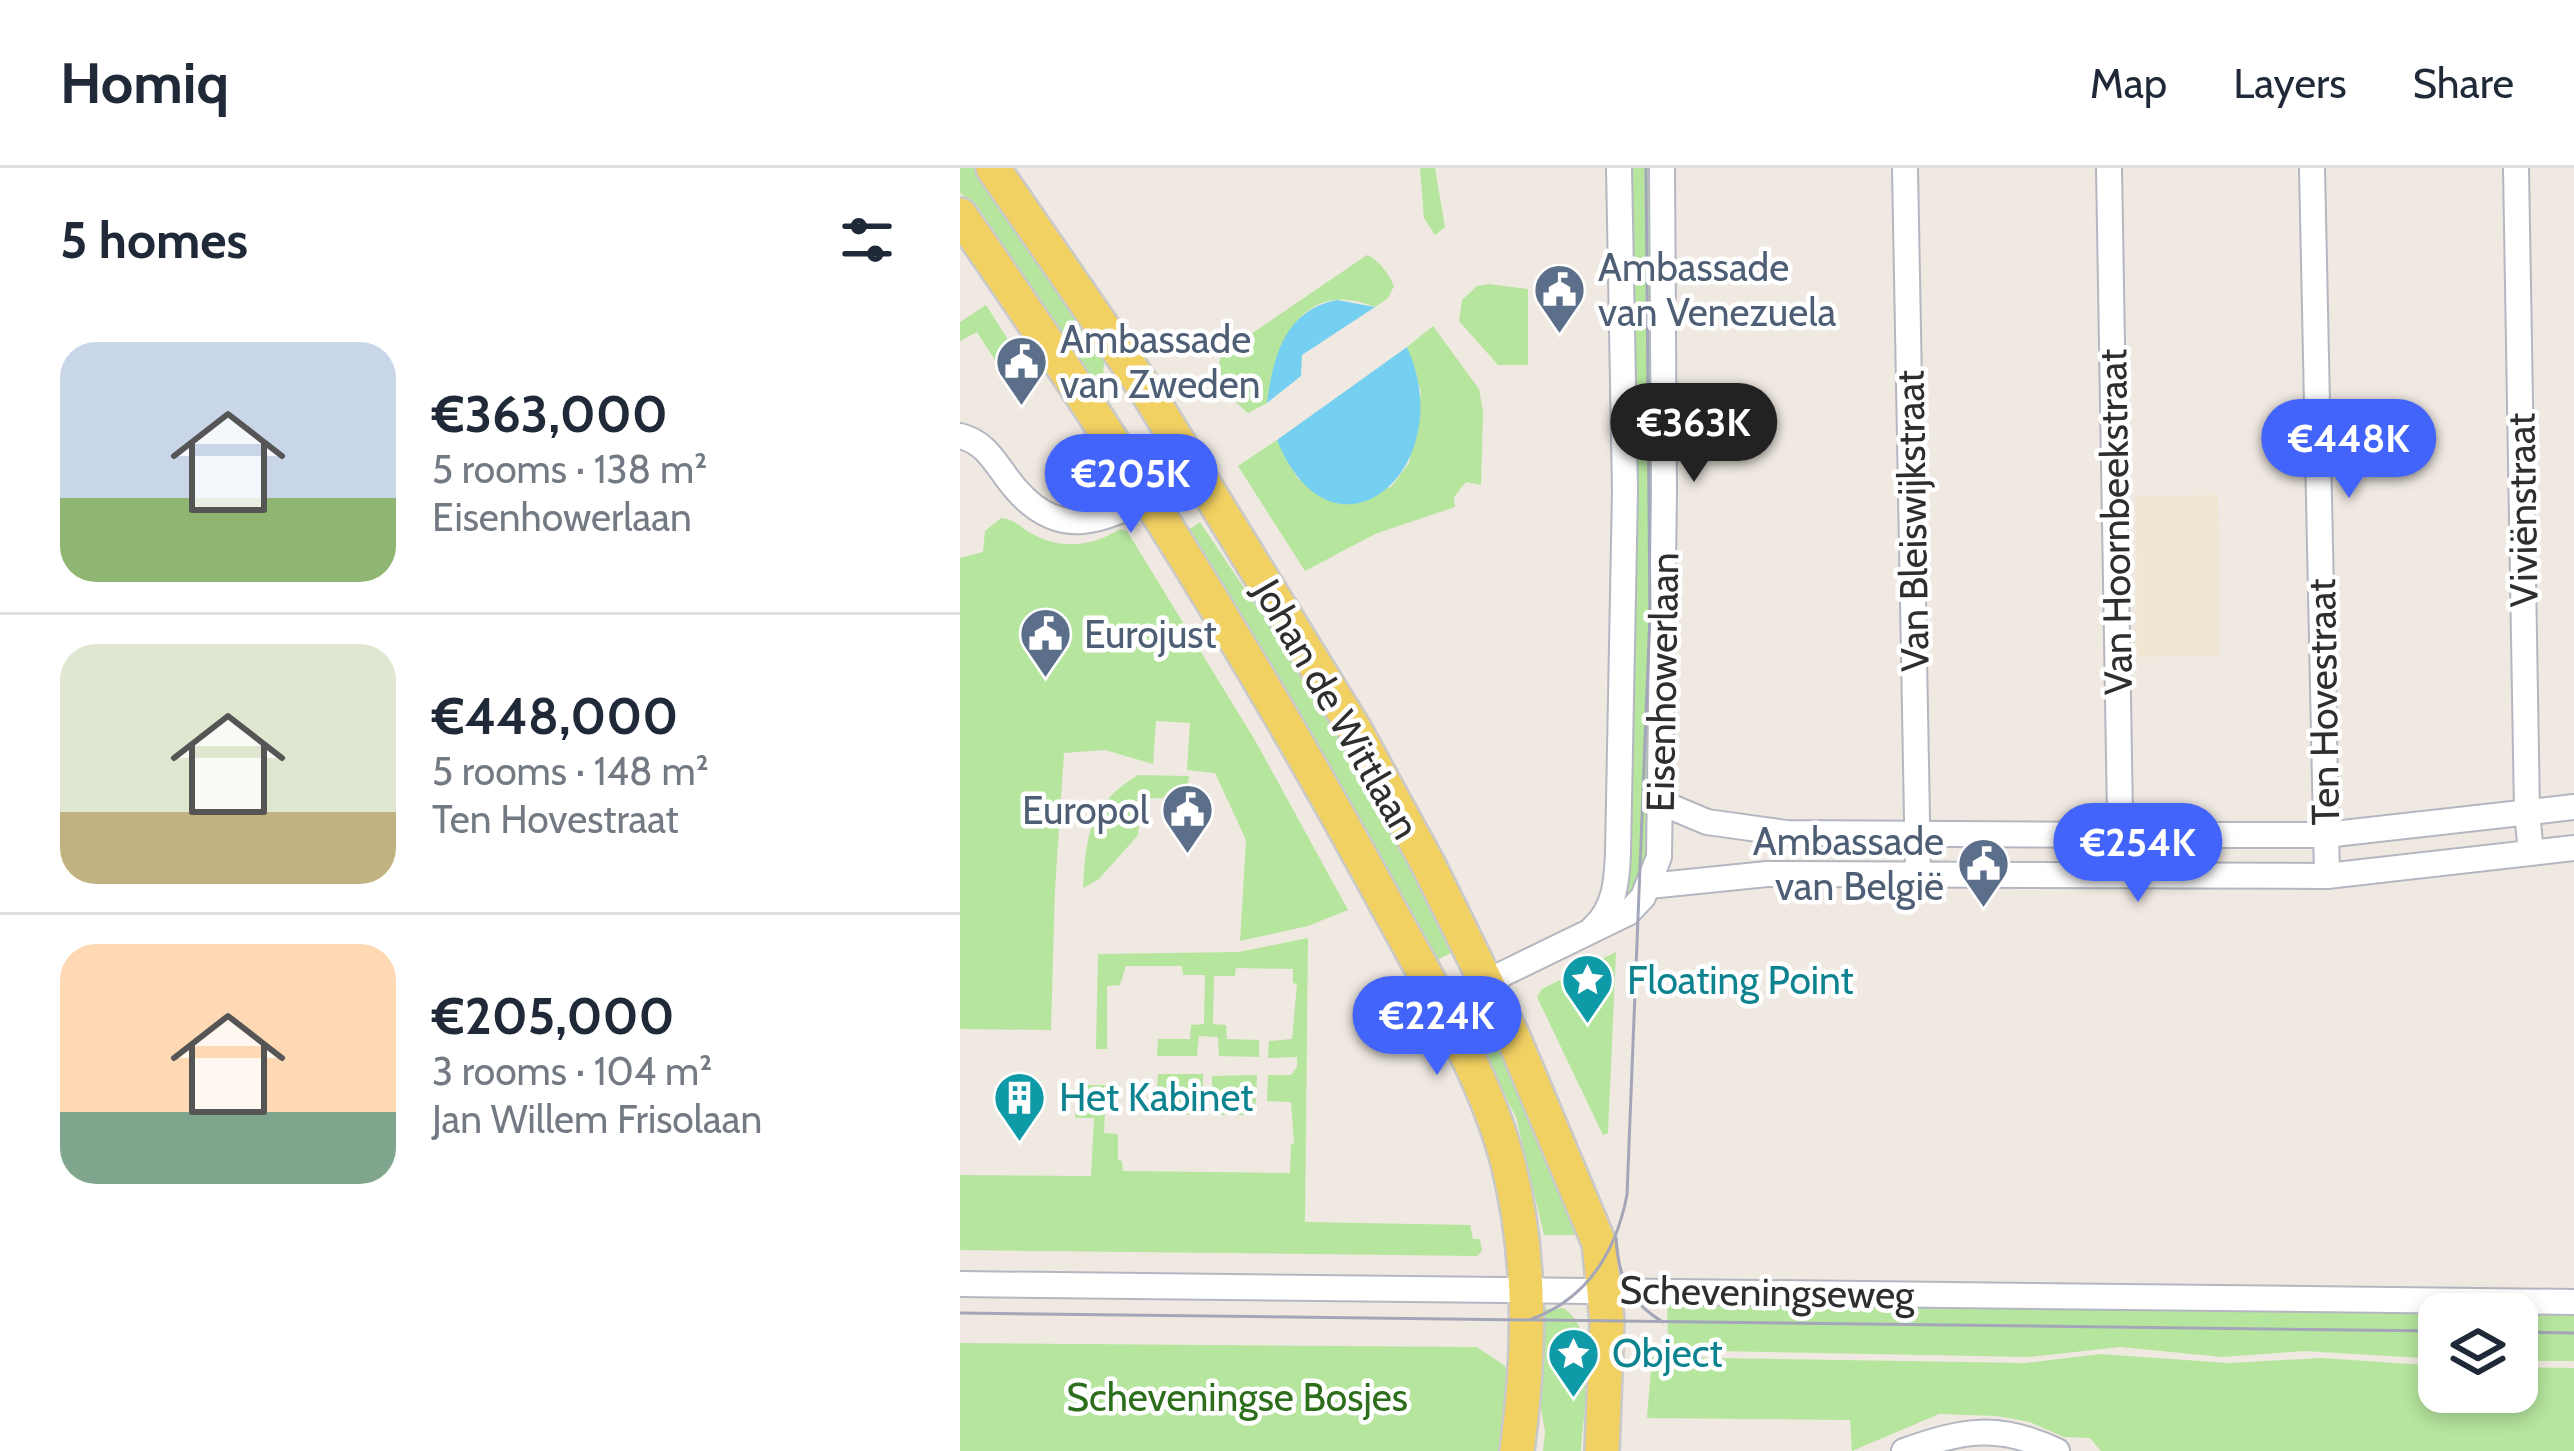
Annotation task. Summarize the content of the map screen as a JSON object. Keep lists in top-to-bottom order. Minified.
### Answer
{"streets":{"main road":["Johan de Wittlaan"],"street":["Viviënstraat","Van Bleiswijkstraat","Van Hoornbeekstraat","Eisenhowerlaan","Ten Hovestraat","Scheveningseweg"]},"crossings":[["Eisenhowerlaan","Johan de Wittlaan"],["Johan de Wittlaan","Scheveningseweg"]],"parks":["Scheveningse Bosjes"],"places":{"public building":["Ambassade van Venezuela","Ambassade van Zweden","Eurojust","Europol","Ambassade van België"],"place":["Floating Point","Object"],"building":["Het Kabinet"]},"page":{"header":"Homiq","nav":["Map","Layers","Share"],"heading":"5 homes","list":[{"name":"€363,000","note":"5 rooms · 138 m² · Eisenhowerlaan"},{"name":"€448,000","note":"5 rooms · 148 m² · Ten Hovestraat"},{"name":"€205,000","note":"3 rooms · 104 m² · Jan Willem Frisolaan"}],"price":["€363K","€448K","€205K","€254K","€224K"]}}
